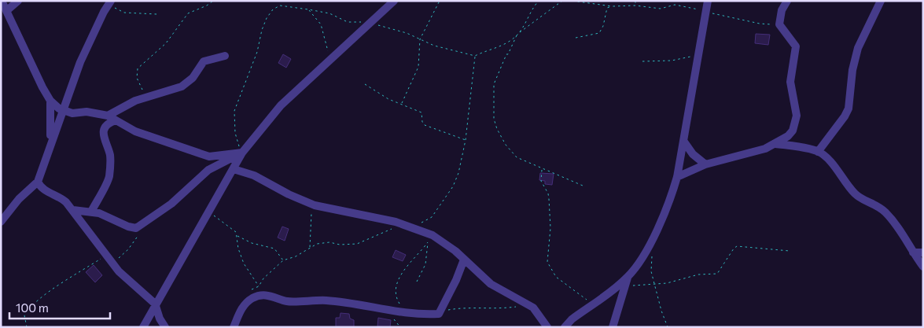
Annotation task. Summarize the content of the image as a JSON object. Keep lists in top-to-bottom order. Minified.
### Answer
{"scale_bar":"100 m"}
